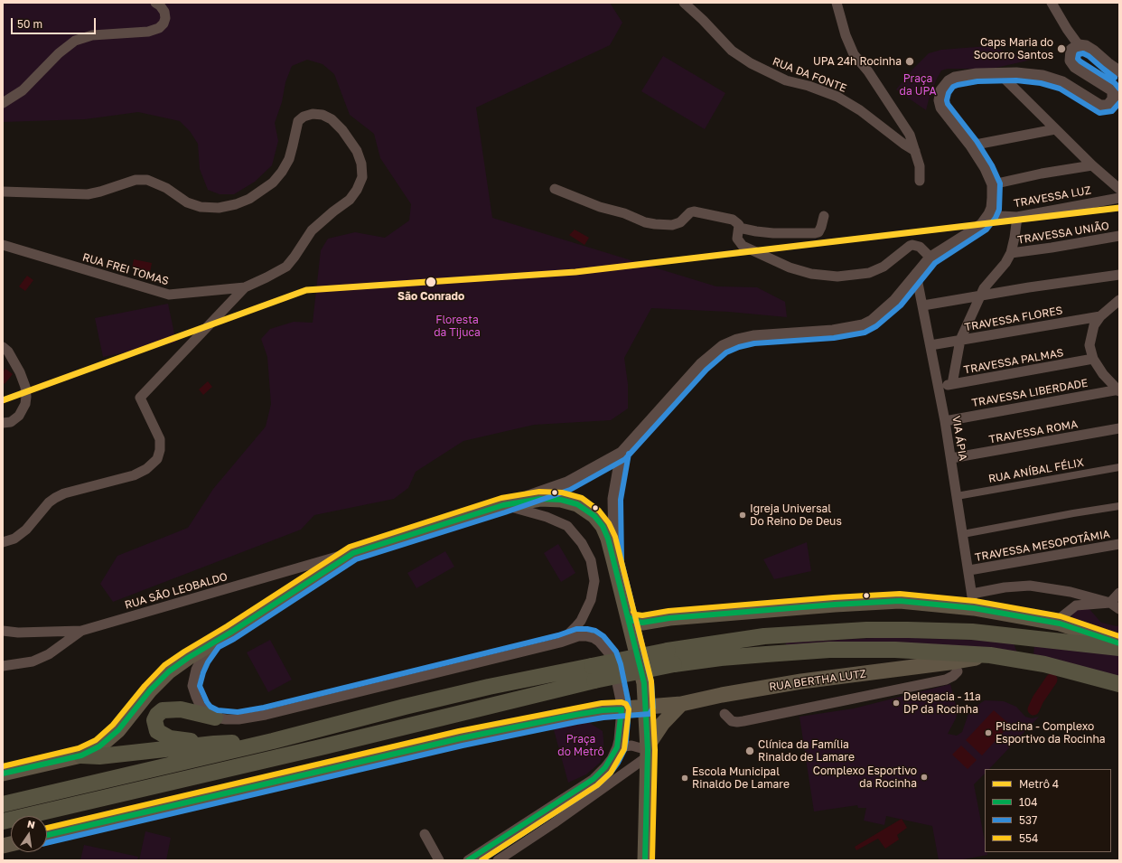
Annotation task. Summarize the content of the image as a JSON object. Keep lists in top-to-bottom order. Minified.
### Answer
{"streets":{"main road":["RUA BERTHA LUTZ"],"street":["RUA DA FONTE","TRAVESSA LUZ","TRAVESSA UNIÃO","RUA FREI TOMAS","TRAVESSA FLORES","TRAVESSA PALMAS","TRAVESSA LIBERDADE","TRAVESSA ROMA","VIA ÁPIA","RUA ANÍBAL FÉLIX","TRAVESSA MESOPOTÂMIA","RUA SÃO LEOBALDO"]},"crossings":[["TRAVESSA FLORES","VIA ÁPIA"],["TRAVESSA PALMAS","VIA ÁPIA"],["TRAVESSA LIBERDADE","VIA ÁPIA"],["TRAVESSA ROMA","VIA ÁPIA"],["VIA ÁPIA","RUA ANÍBAL FÉLIX"],["VIA ÁPIA","TRAVESSA MESOPOTÂMIA"]],"parks":["Praça da UPA","Floresta da Tijuca","Praça do Metrô"],"places":["Caps Maria do Socorro Santos","UPA 24h Rocinha","São Conrado","Igreja Universal Do Reino De Deus","Delegacia - 11ª DP da Rocinha","Piscina - Complexo Esportivo da Rocinha","Clínica da Família Rinaldo de Lamare","Complexo Esportivo da Rocinha","Escola Municipal Rinaldo De Lamare"],"lines":["transit line 537","metro line 4","transit line 554","transit line 104"],"legend":["Metrô 4","104","537","554"],"scale_bar":"50 m","north":"top"}
